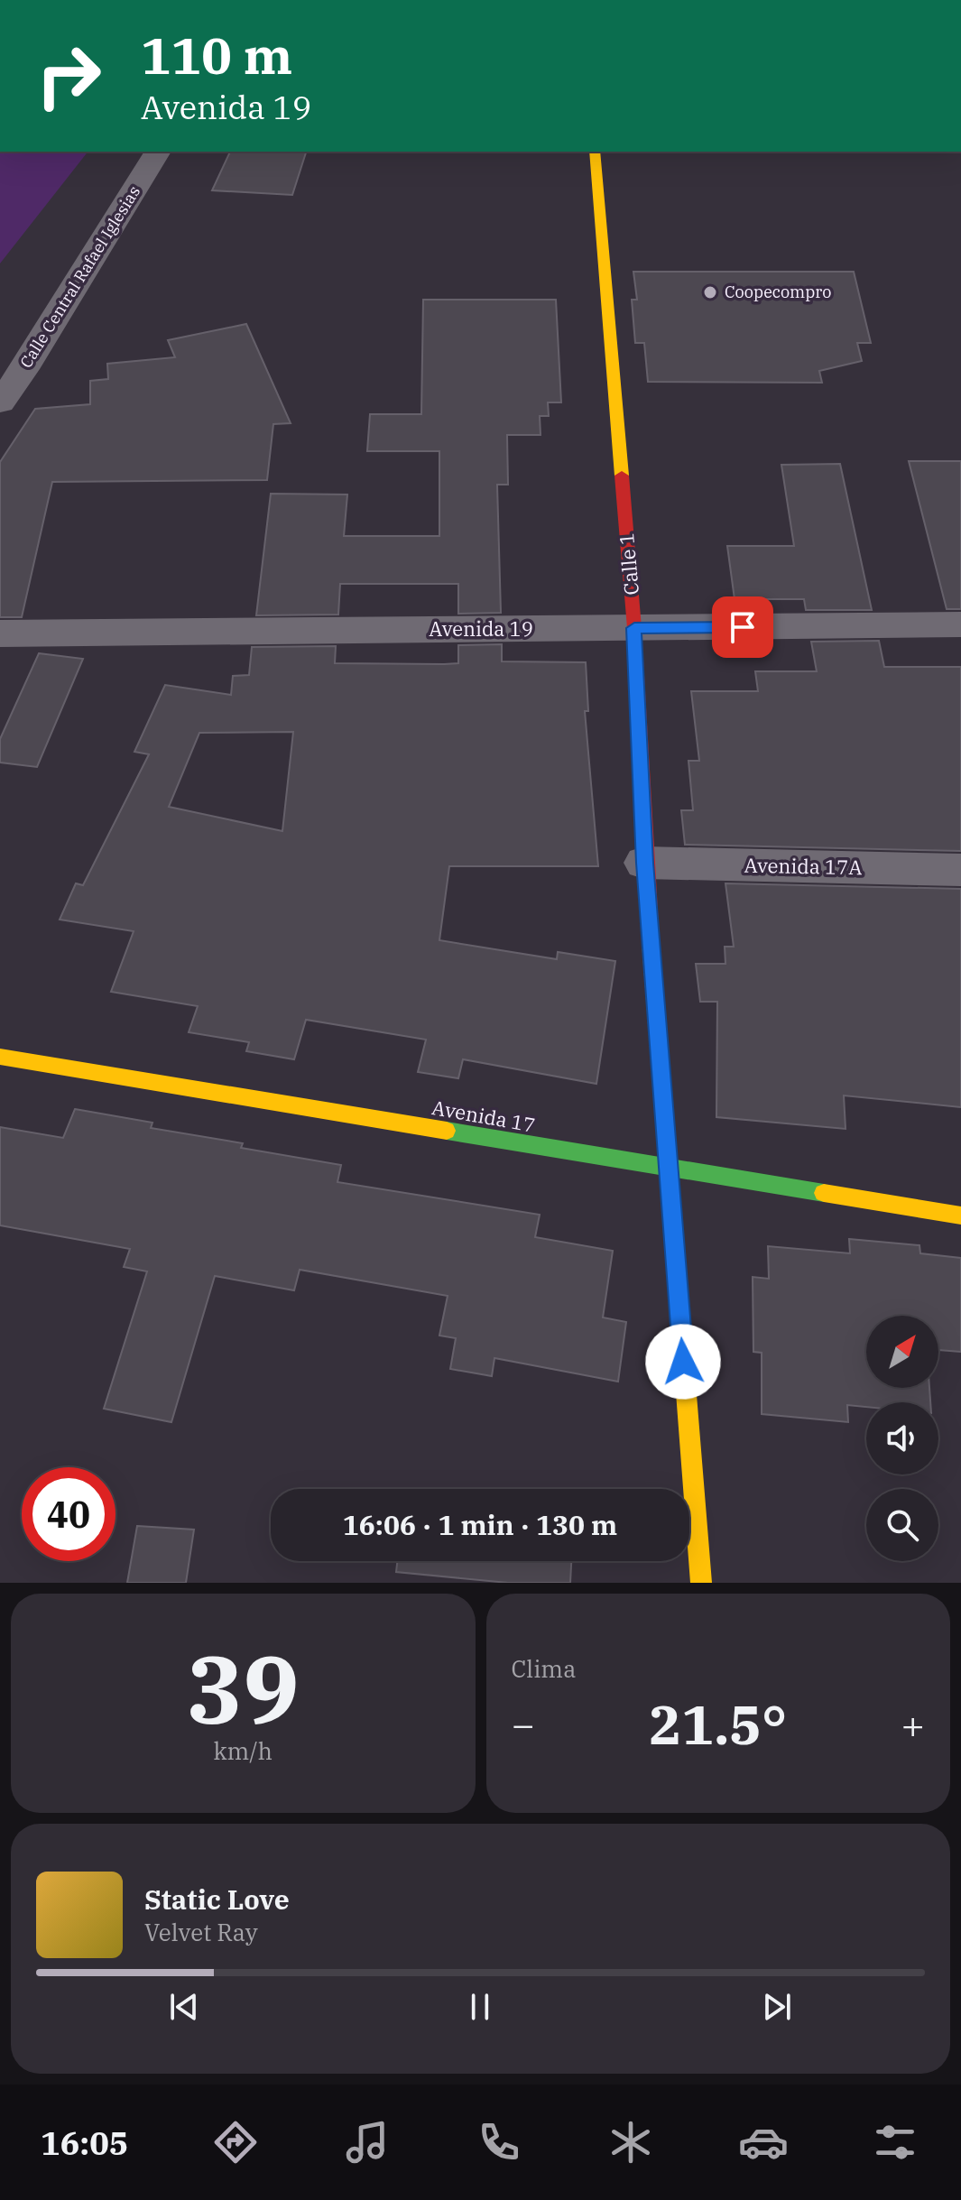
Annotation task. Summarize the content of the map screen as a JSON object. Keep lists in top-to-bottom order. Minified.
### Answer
{"streets":{"street":["Calle Central Rafael Iglesias","Calle 1","Avenida 19","Avenida 17A","Avenida 17"]},"crossings":[["Calle 1","Avenida 19"],["Calle 1","Avenida 17A"],["Calle 1","Avenida 17"]],"places":["Coopecompro"],"north":"top right","page":{"turn":["110 m","Avenida 19"],"limit":"40","trip":"16:06 · 1 min · 130 m","tile":[["39","km/h"],"Clima"],"heat":["−","21.5°","+"],"song":["Static Love","Velvet Ray"],"tabs":"16:05"}}
